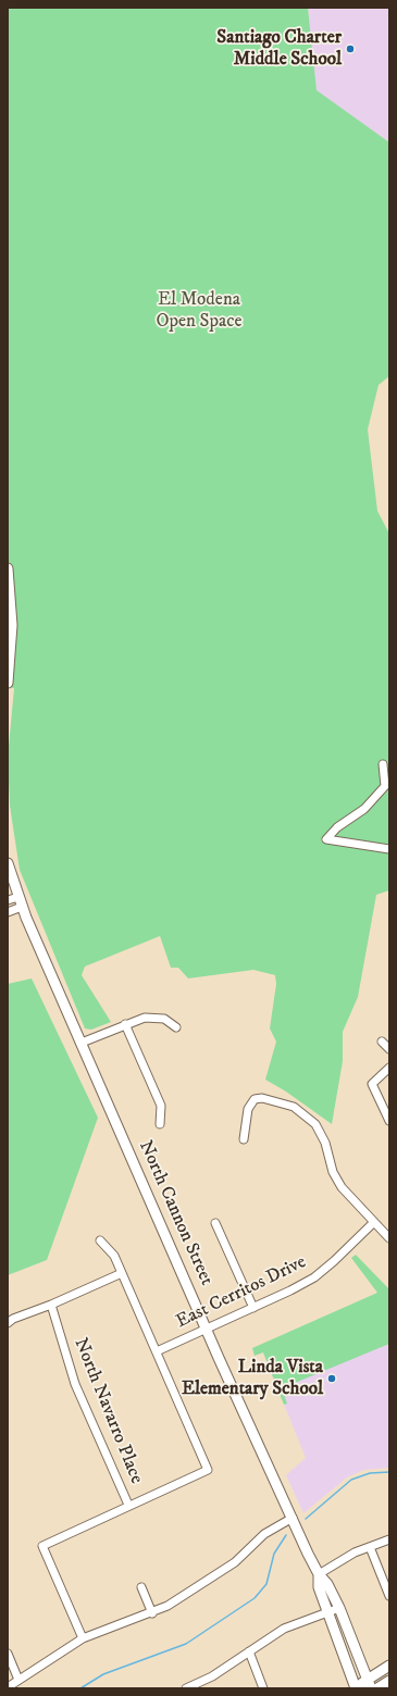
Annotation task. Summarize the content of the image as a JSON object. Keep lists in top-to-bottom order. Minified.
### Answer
{"streets":{"main road":["North Cannon Street"],"street":["East Cerritos Drive","North Navarro Place"]},"crossings":[["North Cannon Street","East Cerritos Drive"]],"parks":["El Modena Open Space"],"places":["Santiago Charter Middle School","Linda Vista Elementary School"]}
